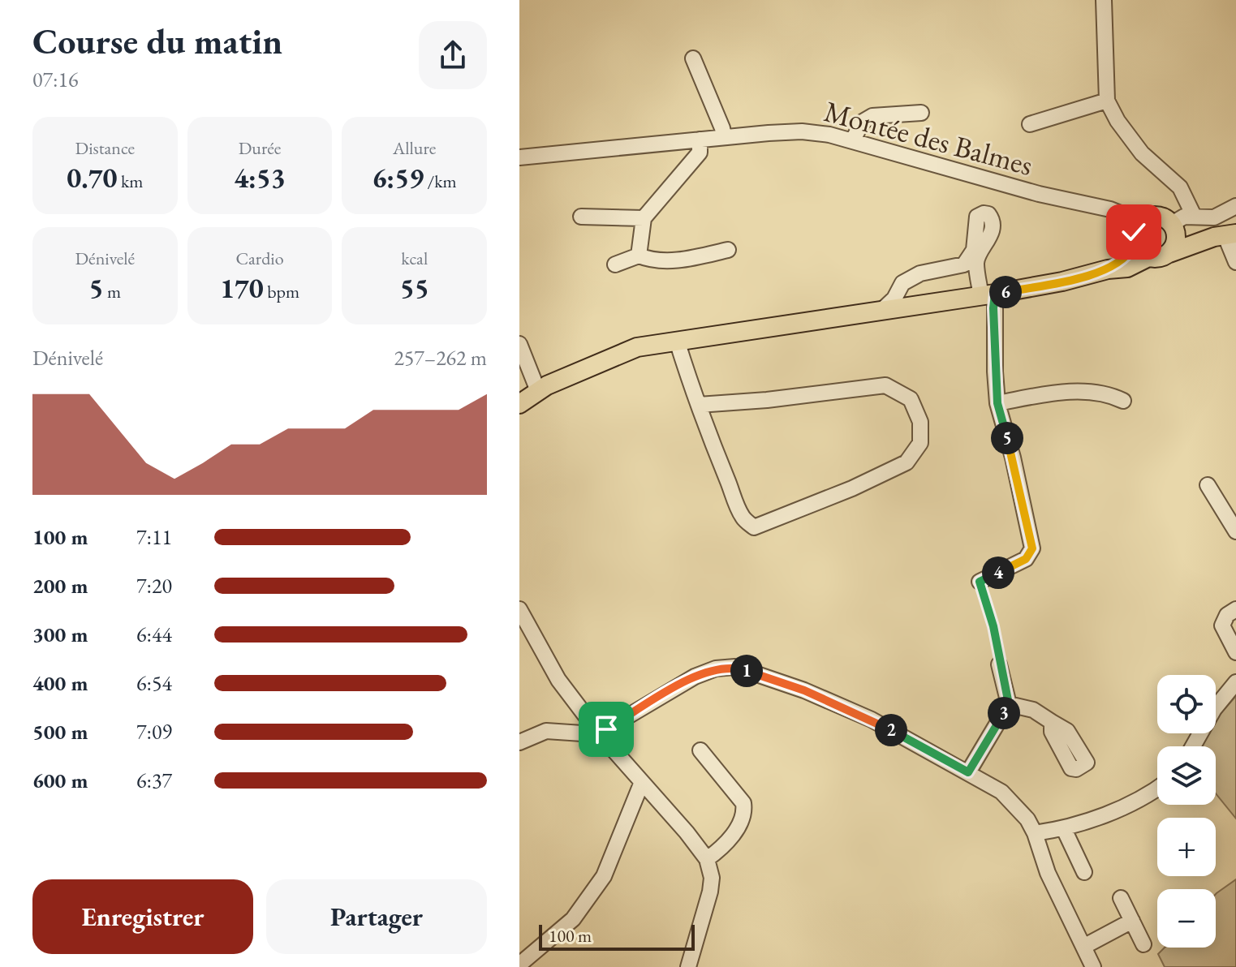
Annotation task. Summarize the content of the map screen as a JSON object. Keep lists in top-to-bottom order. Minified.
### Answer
{"streets":{"street":["Montée des Balmes"]},"scale_bar":"100 m","page":{"heading":["Course du matin","07:16"],"stats":[["Distance","0.70 km"],["Durée","4:53"],["Allure","6:59 /km"],["Dénivelé","5 m"],["Cardio","170 bpm"],["kcal","55"]],"pins":["6","5","4","1","3","2"],"chart":["Dénivelé","257–262 m"],"list":[{"name":"100 m","note":"7:11"},{"name":"200 m","note":"7:20"},{"name":"300 m","note":"6:44"},{"name":"400 m","note":"6:54"},{"name":"500 m","note":"7:09"},{"name":"600 m","note":"6:37"}],"map_buttons":["+","−"],"buttons":["Enregistrer","Partager"],"scale":"100 m"}}
